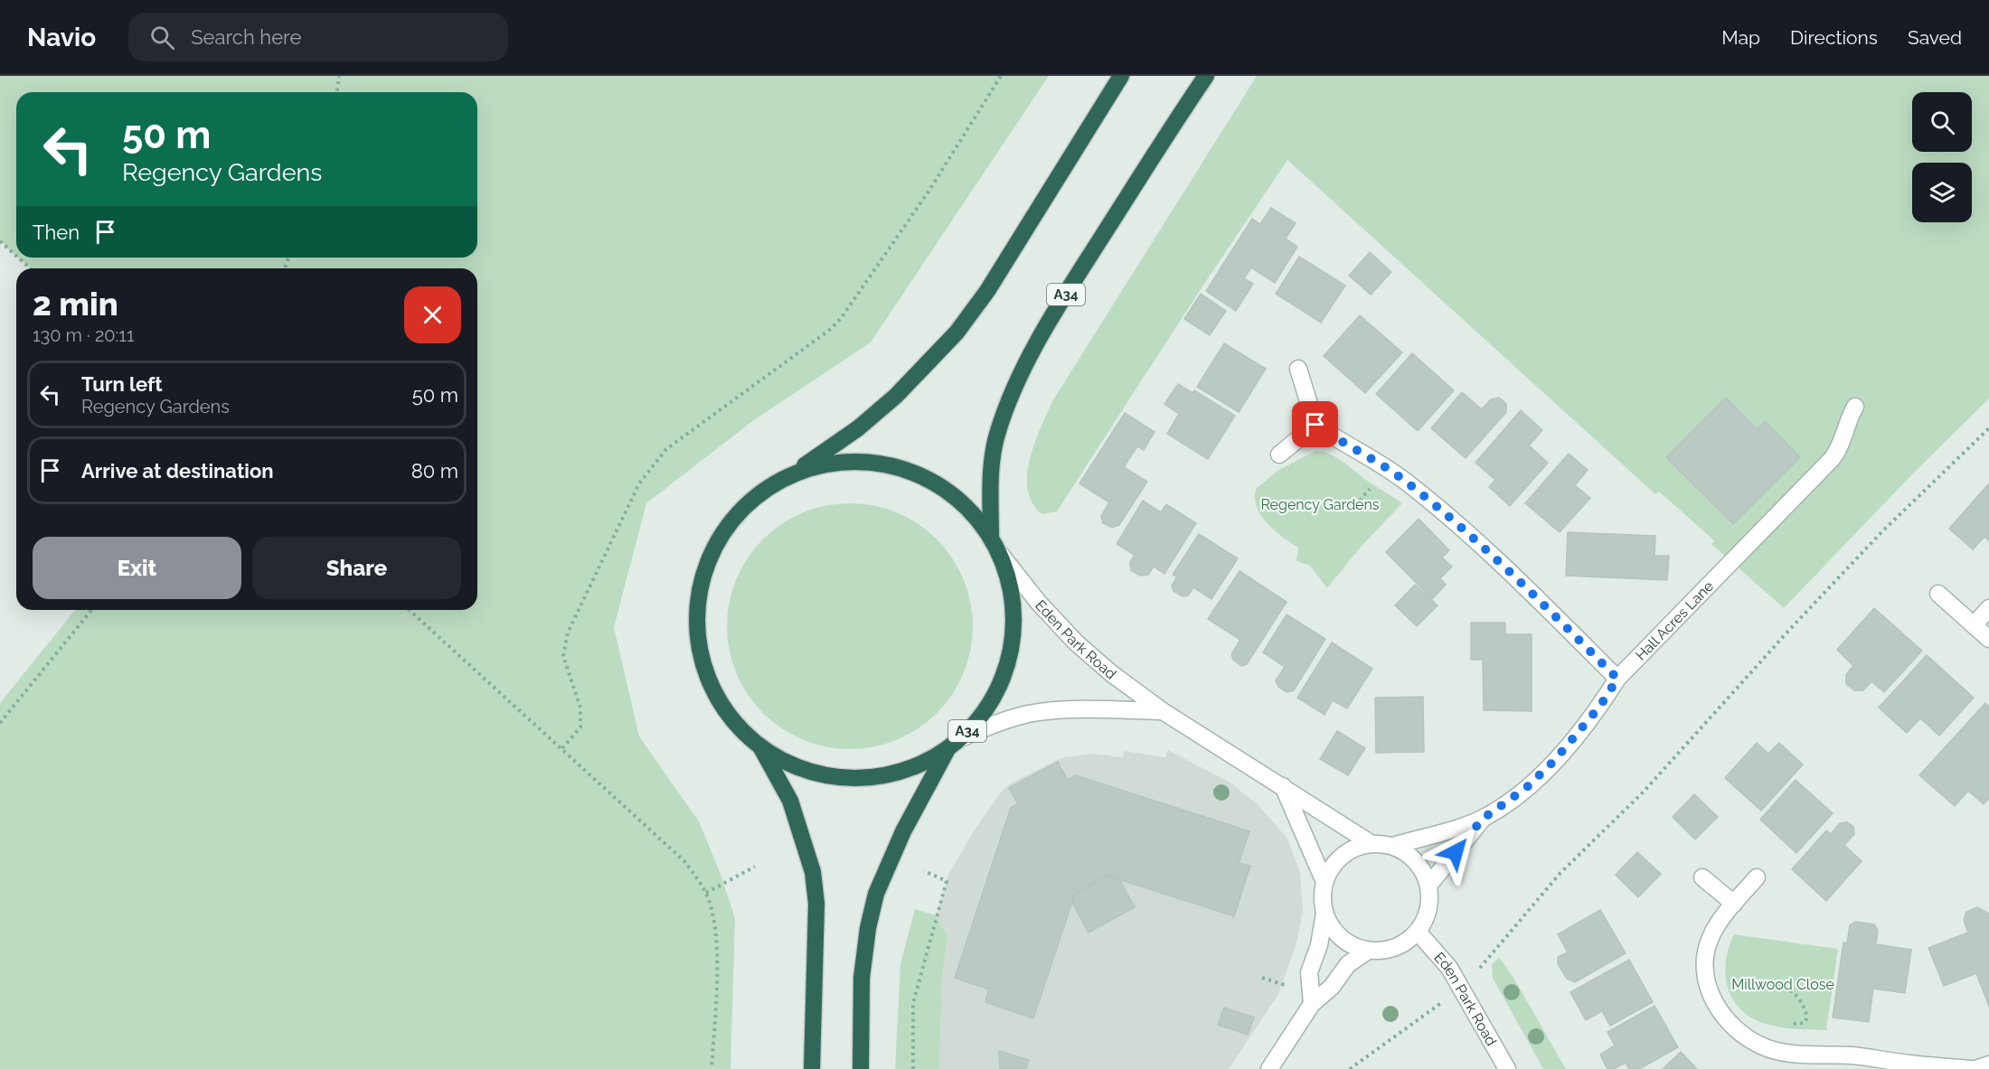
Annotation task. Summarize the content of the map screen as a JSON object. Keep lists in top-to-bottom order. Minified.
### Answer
{"streets":{"highway":["A34"],"street":["Hall Acres Lane","Eden Park Road"]},"crossings":[["A34","Eden Park Road"],["Hall Acres Lane","Eden Park Road"]],"parks":["Regency Gardens","Millwood Close"],"page":{"header":"Navio","search":"Search here","nav":["Map","Directions","Saved"],"turn":["50 m","Regency Gardens"],"then":"Then","heading":["2 min","130 m · 20:11"],"list":[{"name":"Turn left","note":"Regency Gardens","value":"50 m"},{"name":"Arrive at destination","value":"80 m"}],"buttons":["Exit","Share"]}}
